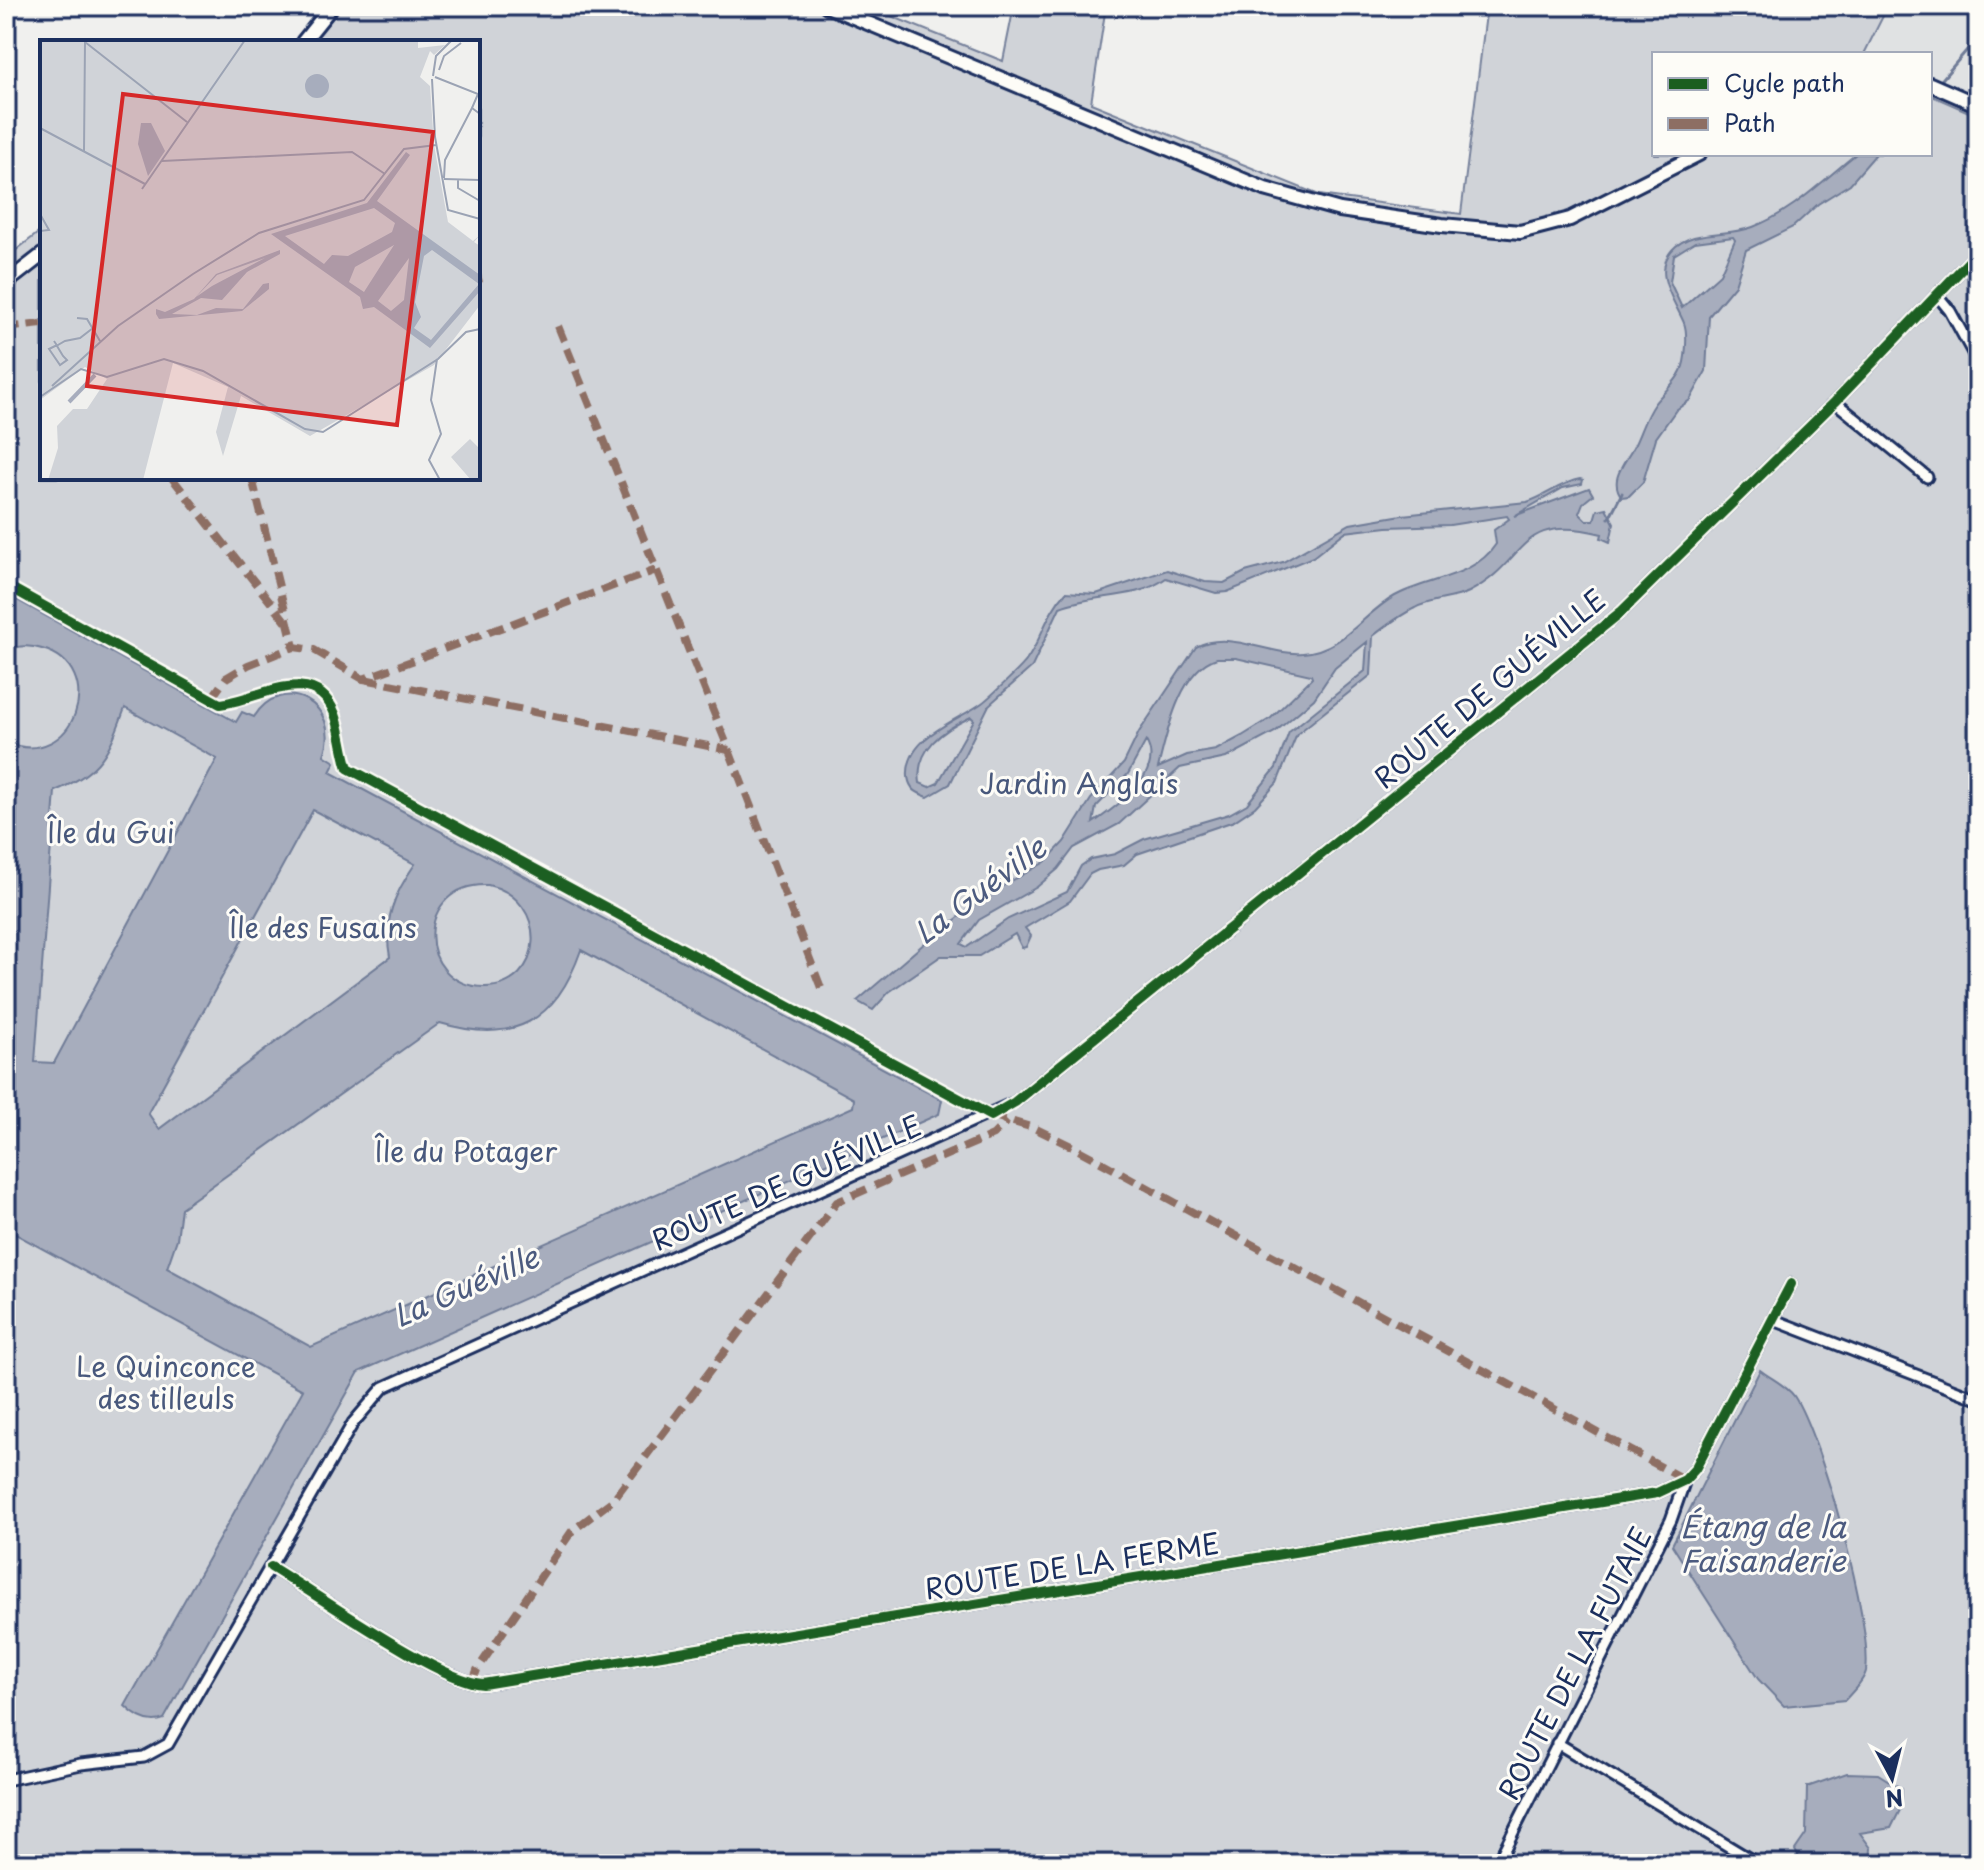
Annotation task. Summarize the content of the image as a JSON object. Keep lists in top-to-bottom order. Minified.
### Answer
{"streets":{"street":["ROUTE DE GUÉVILLE","ROUTE DE LA FERME","ROUTE DE LA FUTAIE"]},"crossings":[["ROUTE DE GUÉVILLE","ROUTE DE LA FERME"],["ROUTE DE LA FERME","ROUTE DE LA FUTAIE"]],"water":["La Guéville","Étang de la Faisanderie"],"parks":["Jardin Anglais","Île du Gui","Île des Fusains","Île du Potager","Le Quinconce des tilleuls"],"legend":["Cycle path","Path"],"north":"bottom"}
